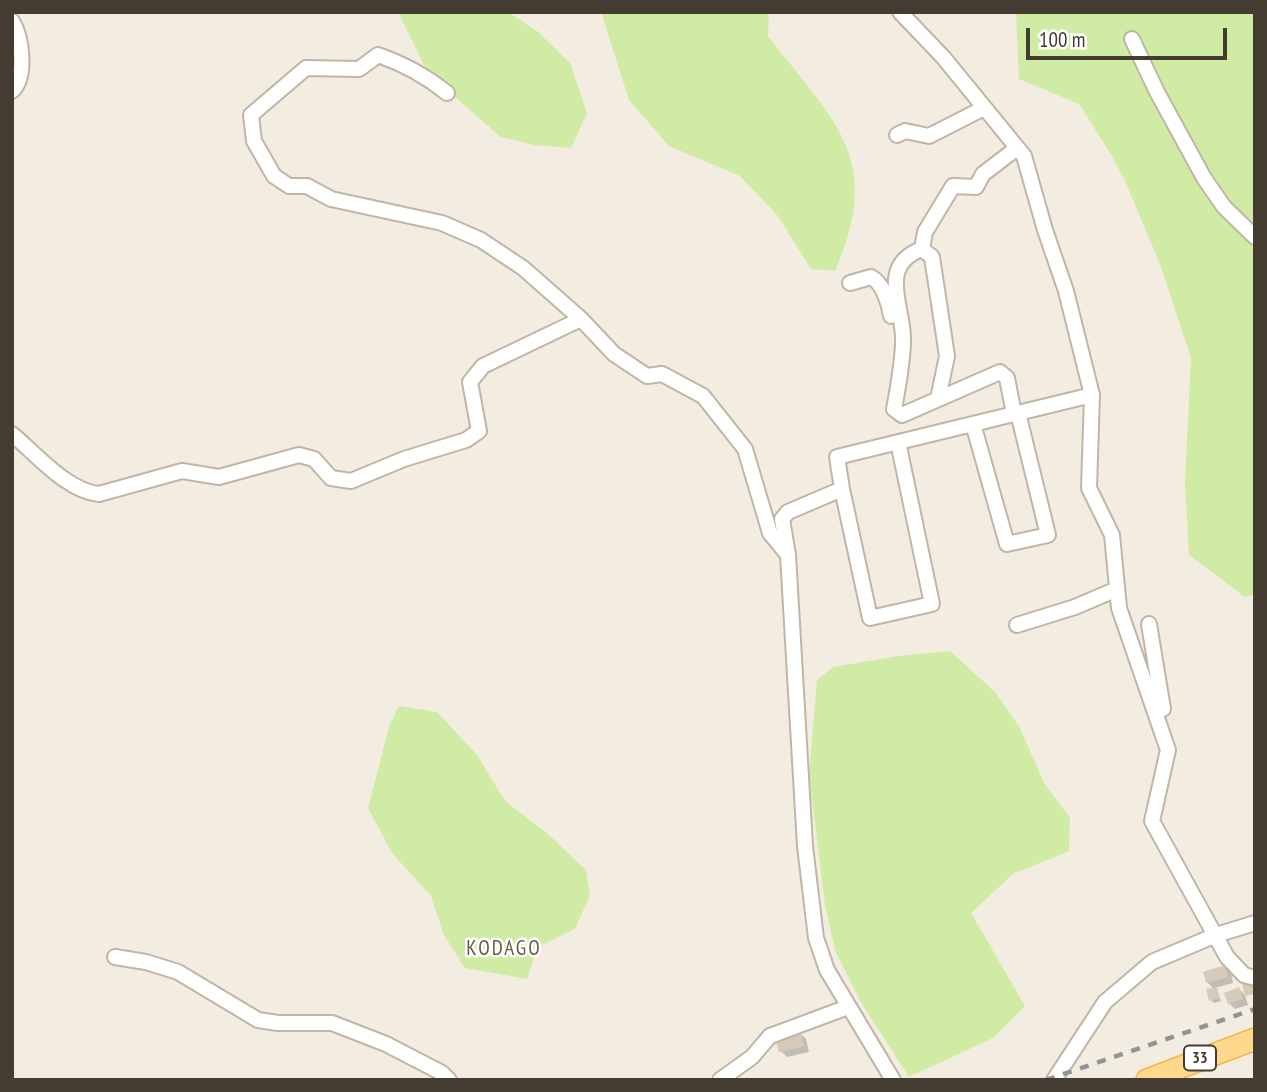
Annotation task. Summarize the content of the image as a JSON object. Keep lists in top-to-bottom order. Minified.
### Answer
{"streets":{"main road":["33"]},"districts":["KODAGO"],"scale_bar":"100 m"}
